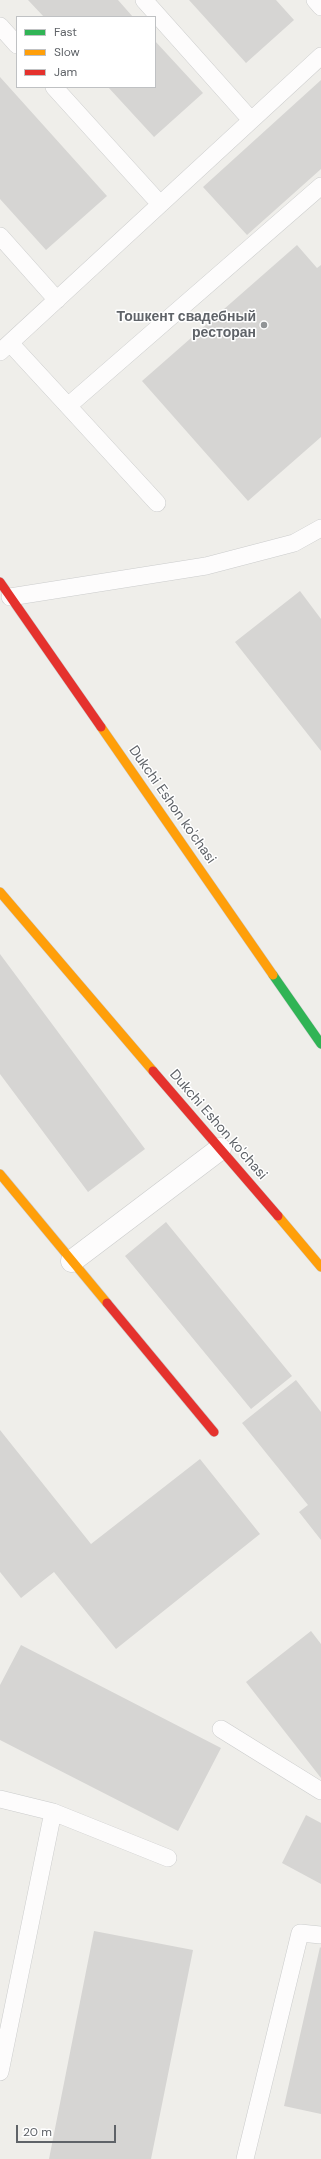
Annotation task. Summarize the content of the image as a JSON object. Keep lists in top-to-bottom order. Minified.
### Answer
{"streets":{"main road":["Dukchi Eshon ko'chasi"]},"places":["Тошкент свадебный ресторан"],"legend":["Fast","Slow","Jam"],"scale_bar":"20 m"}
